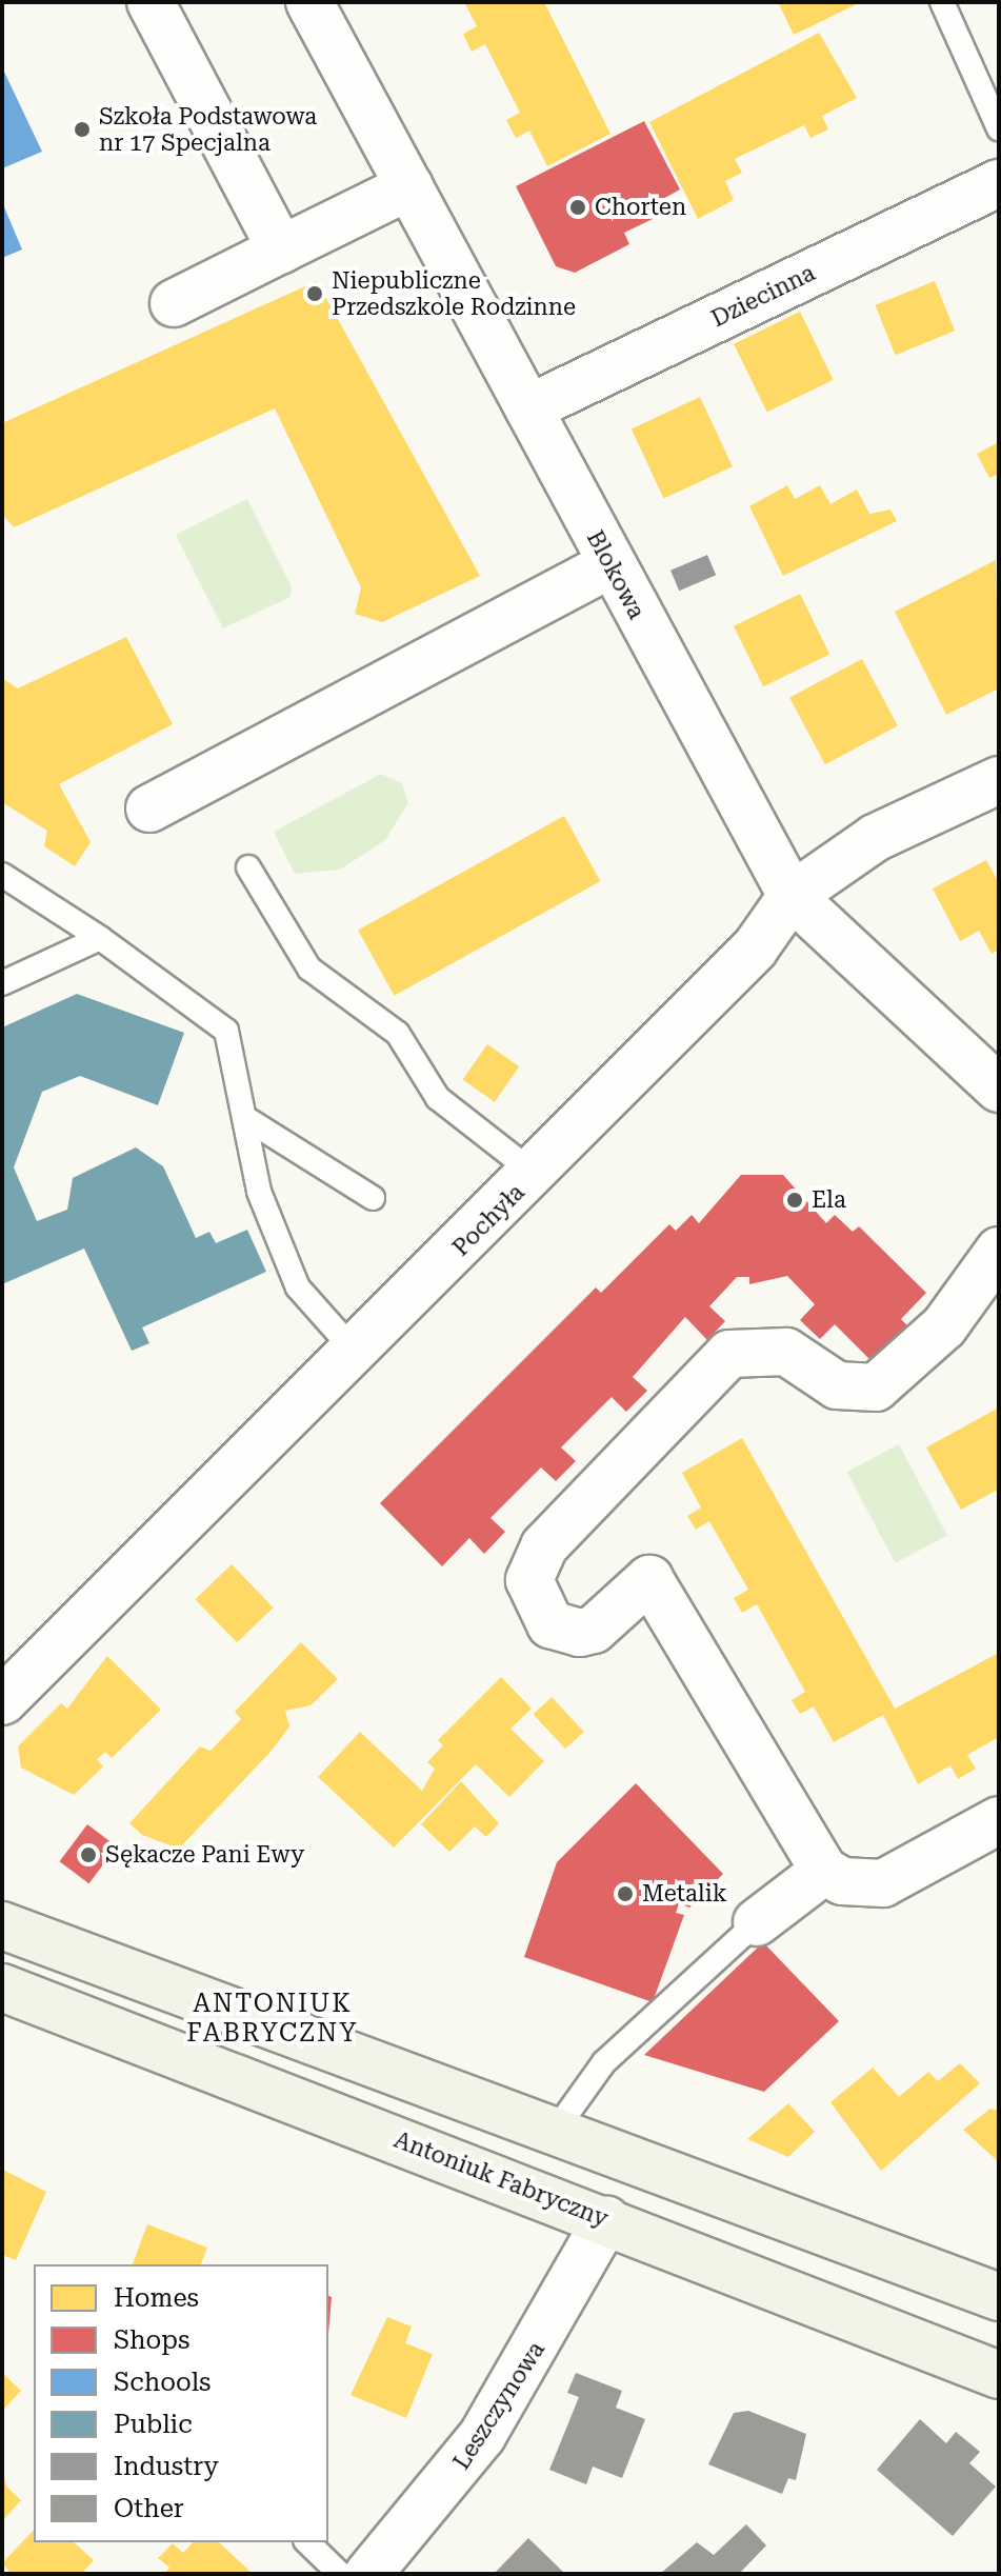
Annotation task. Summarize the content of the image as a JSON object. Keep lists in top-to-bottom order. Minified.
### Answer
{"streets":{"main road":["Antoniuk Fabryczny"],"street":["Dziecinna","Blokowa","Pochyła","Leszczynowa"]},"crossings":[["Dziecinna","Blokowa"],["Blokowa","Pochyła"],["Antoniuk Fabryczny","Leszczynowa"]],"districts":["ANTONIUK FABRYCZNY"],"places":["Szkoła Podstawowa nr 17 Specjalna","Chorten","Niepubliczne Przedszkole Rodzinne","Ela","Sękacze Pani Ewy","Metalik"],"legend":["Homes","Shops","Schools","Public","Industry","Other"]}
